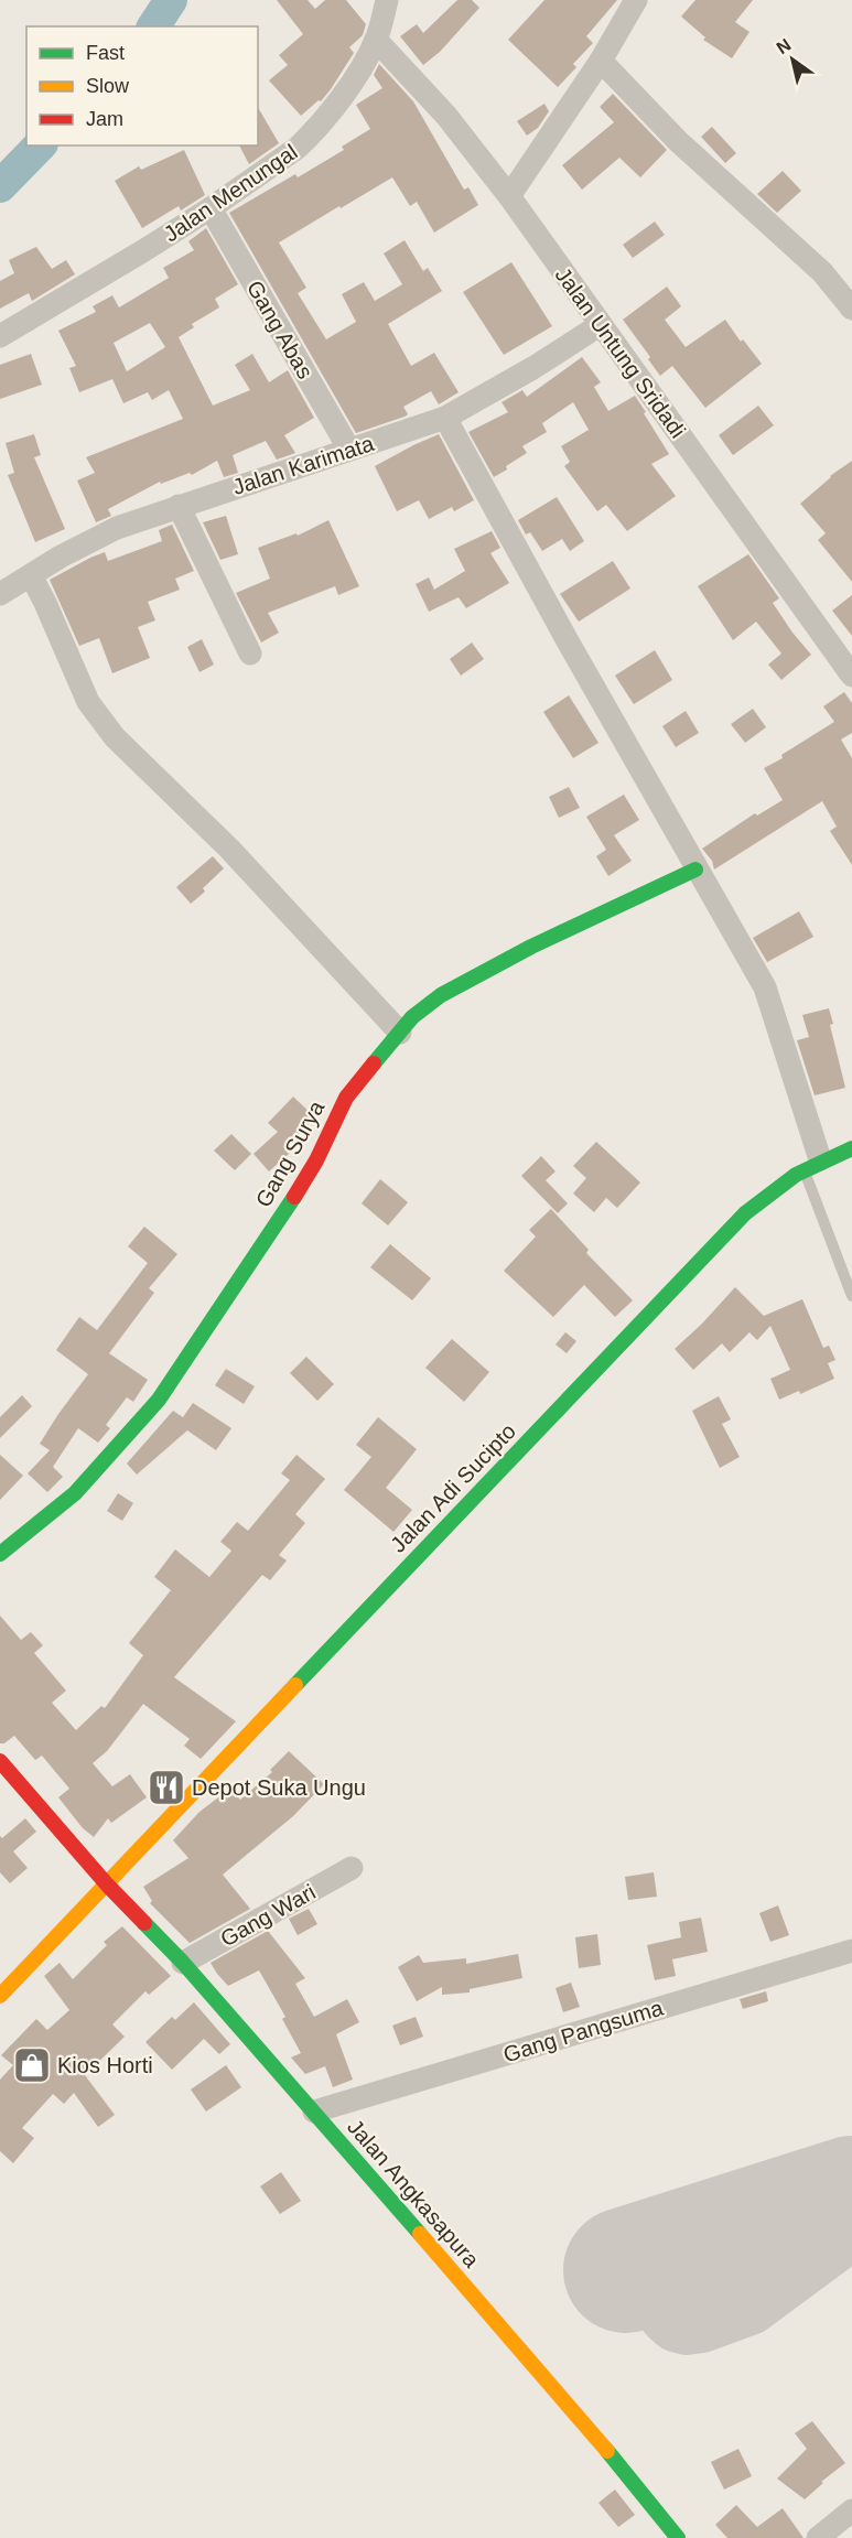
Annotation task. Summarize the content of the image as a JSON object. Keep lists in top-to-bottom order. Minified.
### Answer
{"streets":{"street":["Jalan Menungal","Gang Abas","Jalan Untung Sridadi","Jalan Karimata","Gang Surya","Jalan Adi Sucipto","Gang Wari","Gang Pangsuma","Jalan Angkasapura"]},"crossings":[["Jalan Menungal","Gang Abas"],["Jalan Menungal","Jalan Untung Sridadi"],["Gang Abas","Jalan Karimata"],["Jalan Untung Sridadi","Jalan Karimata"],["Jalan Adi Sucipto","Jalan Angkasapura"],["Gang Wari","Jalan Angkasapura"],["Gang Pangsuma","Jalan Angkasapura"]],"places":{"restaurant":["Depot Suka Ungu"],"shop":["Kios Horti"]},"legend":["Fast","Slow","Jam"],"north":"top left"}
